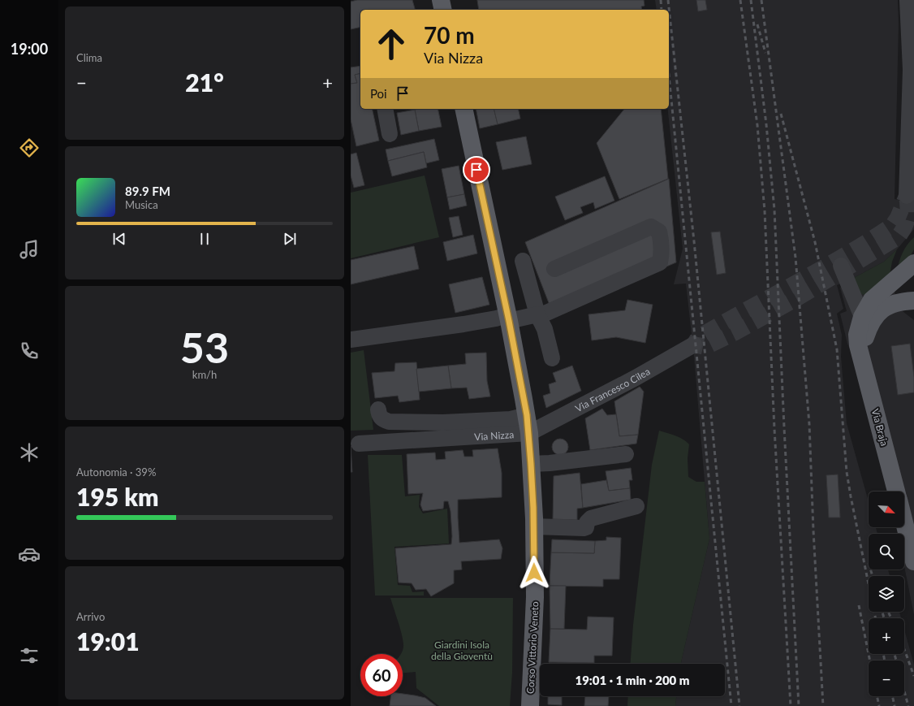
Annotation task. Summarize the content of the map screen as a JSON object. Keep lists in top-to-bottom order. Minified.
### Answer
{"streets":{"main road":["Via Braja","Via Nizza","Corso Vittorio Veneto"],"street":["Via Francesco Cilea"]},"crossings":[["Via Francesco Cilea","Via Nizza"],["Via Francesco Cilea","Corso Vittorio Veneto"],["Via Nizza","Corso Vittorio Veneto"]],"parks":["Giardini Isola della Gioventù"],"north":"bottom right","page":{"tabs":"19:00","tile":["Clima",["53","km/h"],["Autonomia · 39%","195 km"],["Arrivo","19:01"]],"turn":["70 m","Via Nizza"],"heat":["−","21°","+"],"then":"Poi","song":["89.9 FM","Musica"],"map_buttons":["+","−"],"limit":"60","trip":"19:01 · 1 min · 200 m"}}
